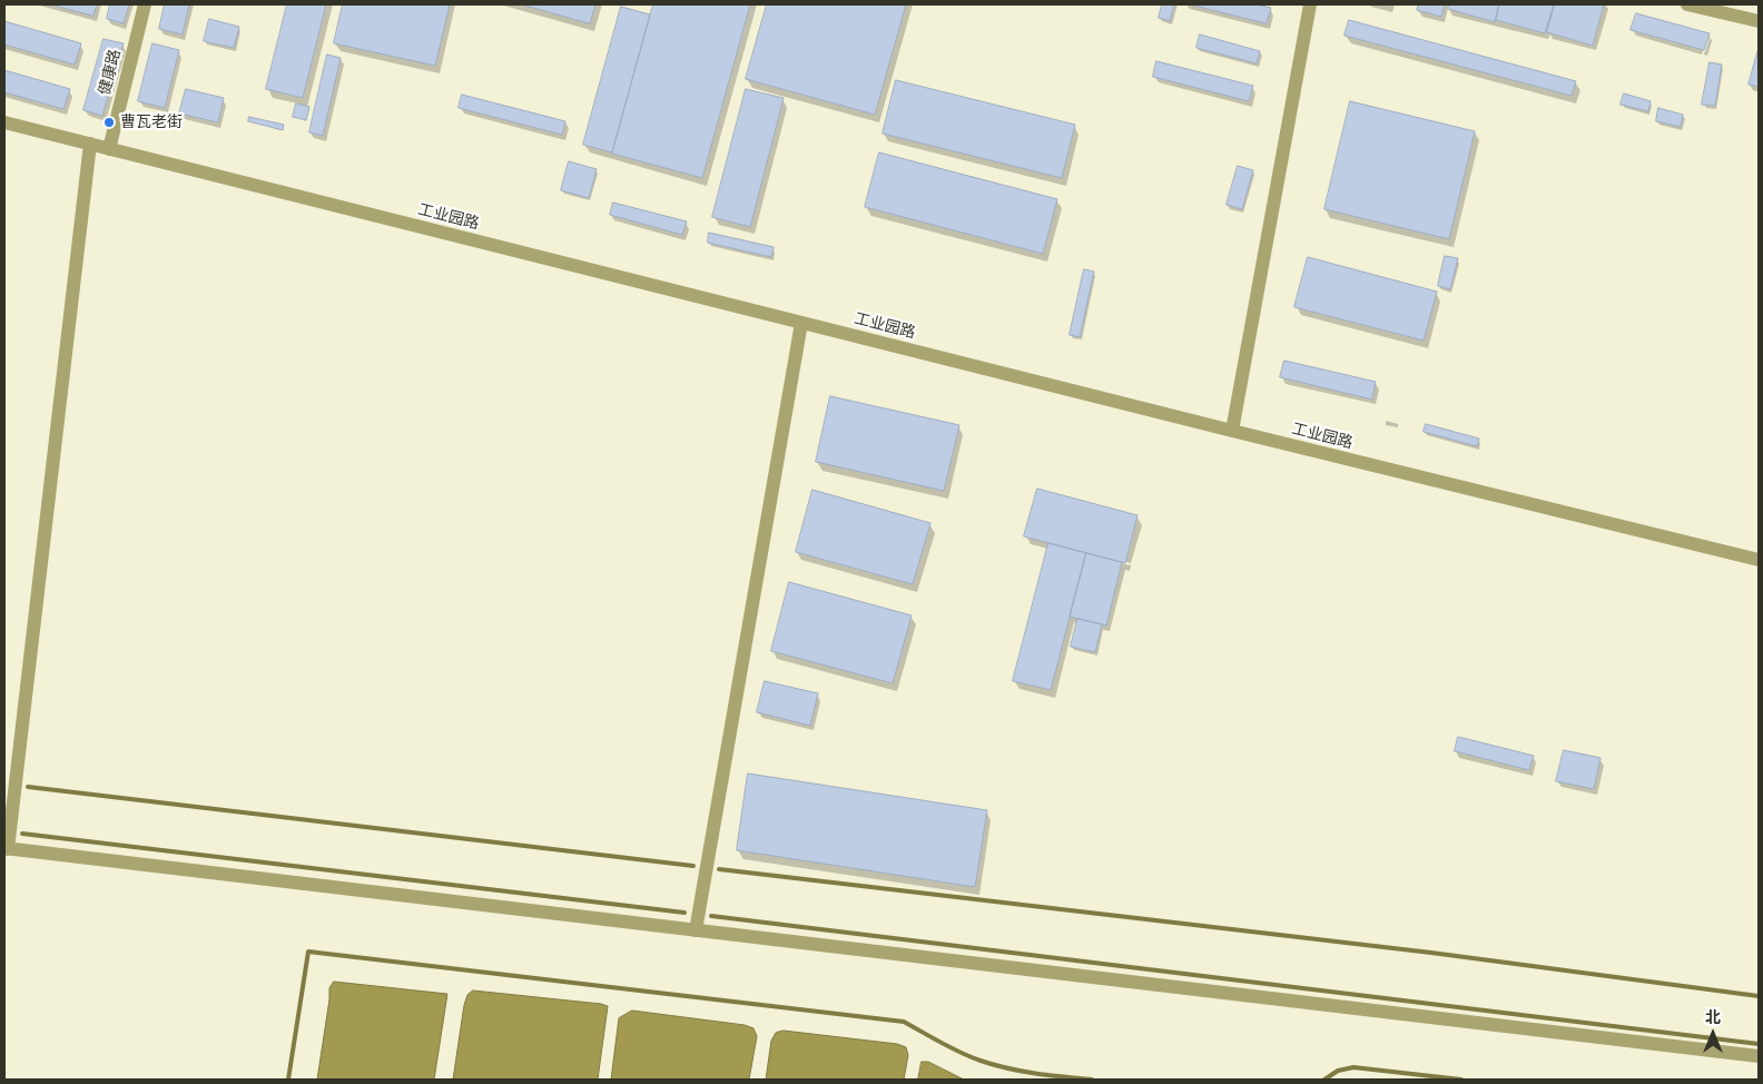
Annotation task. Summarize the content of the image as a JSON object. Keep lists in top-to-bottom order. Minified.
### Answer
{"streets":{"street":["健康路","工业园路"]},"crossings":[["健康路","工业园路"]],"places":["曹瓦老街"],"north":"top"}
